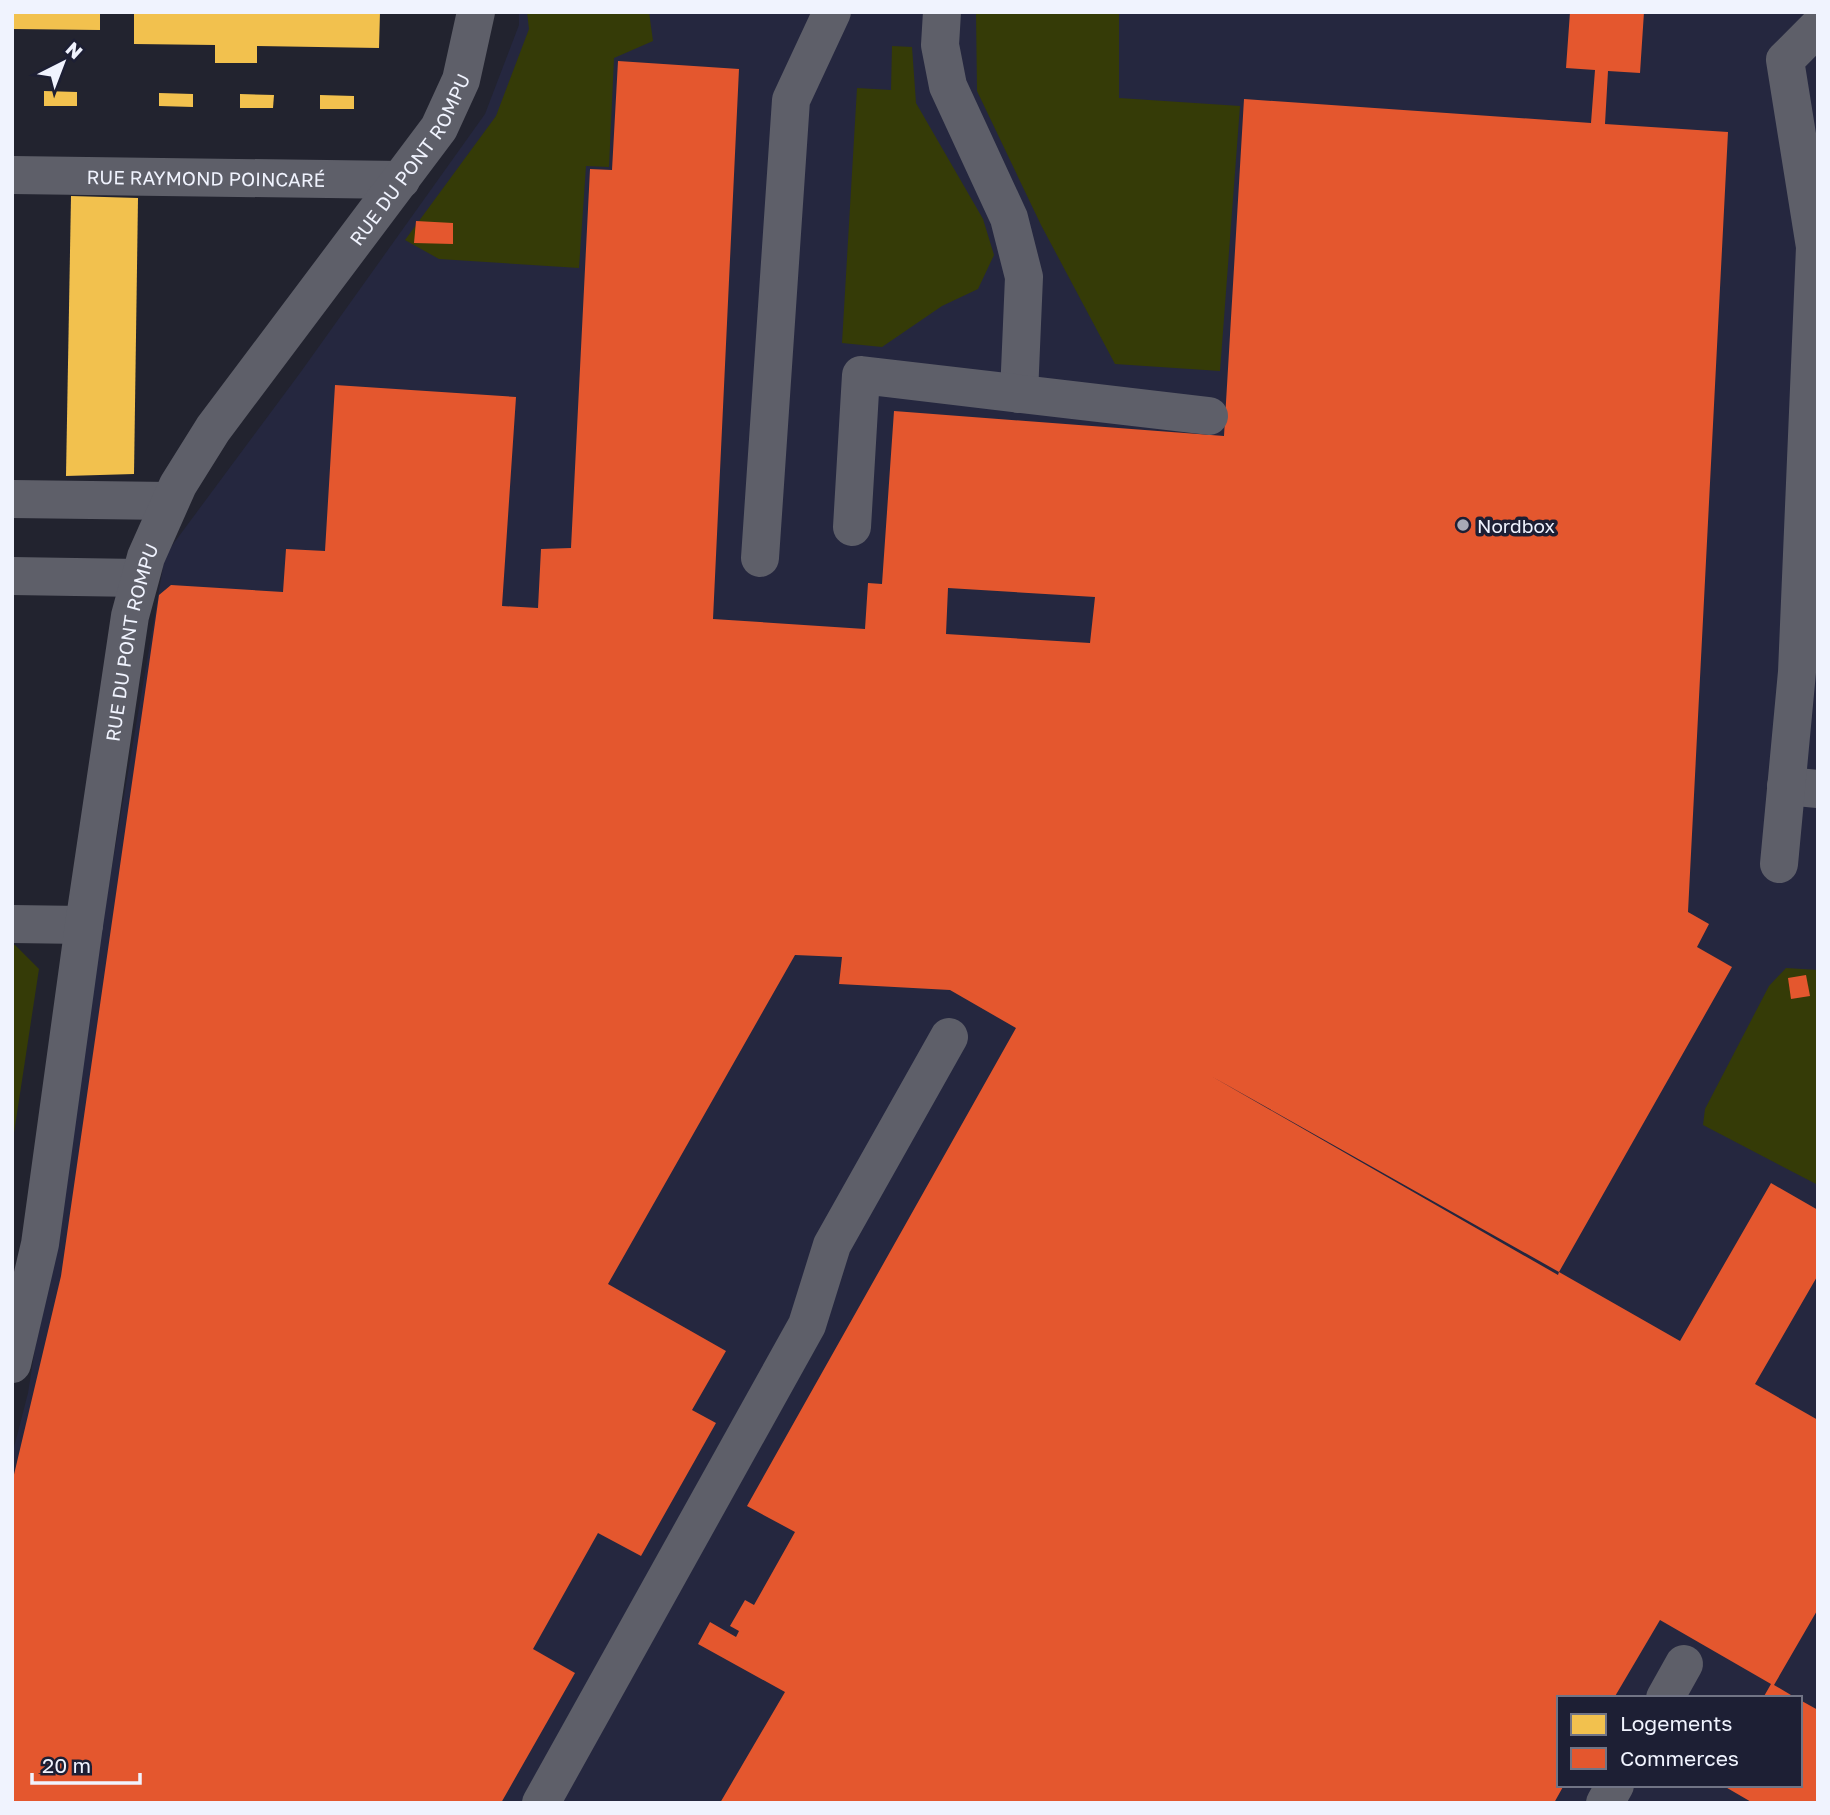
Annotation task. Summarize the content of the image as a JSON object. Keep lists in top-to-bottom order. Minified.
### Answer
{"streets":{"street":["RUE DU PONT ROMPU","RUE RAYMOND POINCARÉ"]},"crossings":[["RUE DU PONT ROMPU","RUE RAYMOND POINCARÉ"]],"places":["Nordbox"],"legend":["Logements","Commerces"],"scale_bar":"20 m","north":"top right"}
